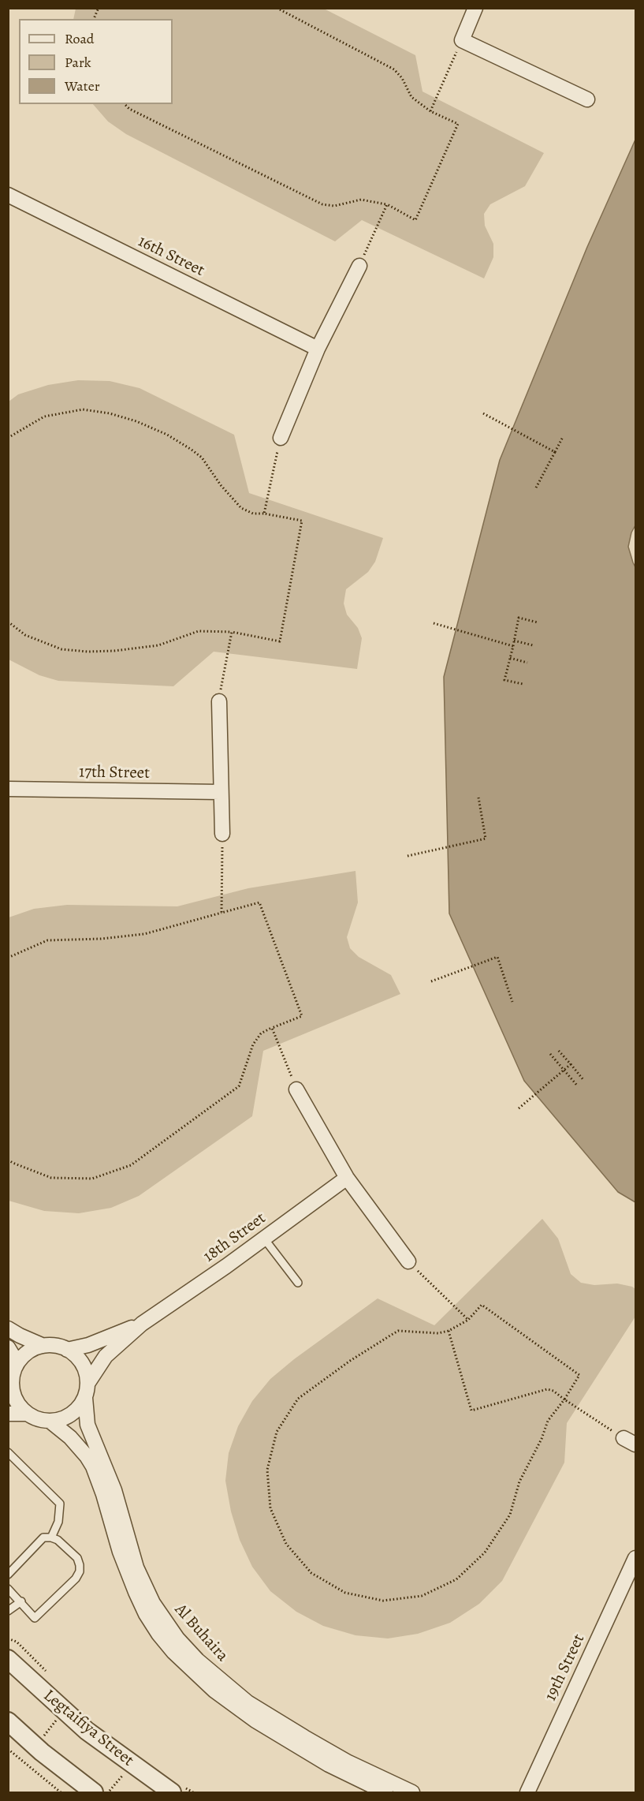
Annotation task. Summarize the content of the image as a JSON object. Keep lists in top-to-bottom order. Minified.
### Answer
{"streets":{"street":["16th Street","17th Street","18th Street","Al Buhaira","19th Street","Legtaifiya Street"]},"crossings":[["18th Street","Al Buhaira"]],"legend":["Road","Park","Water"]}
